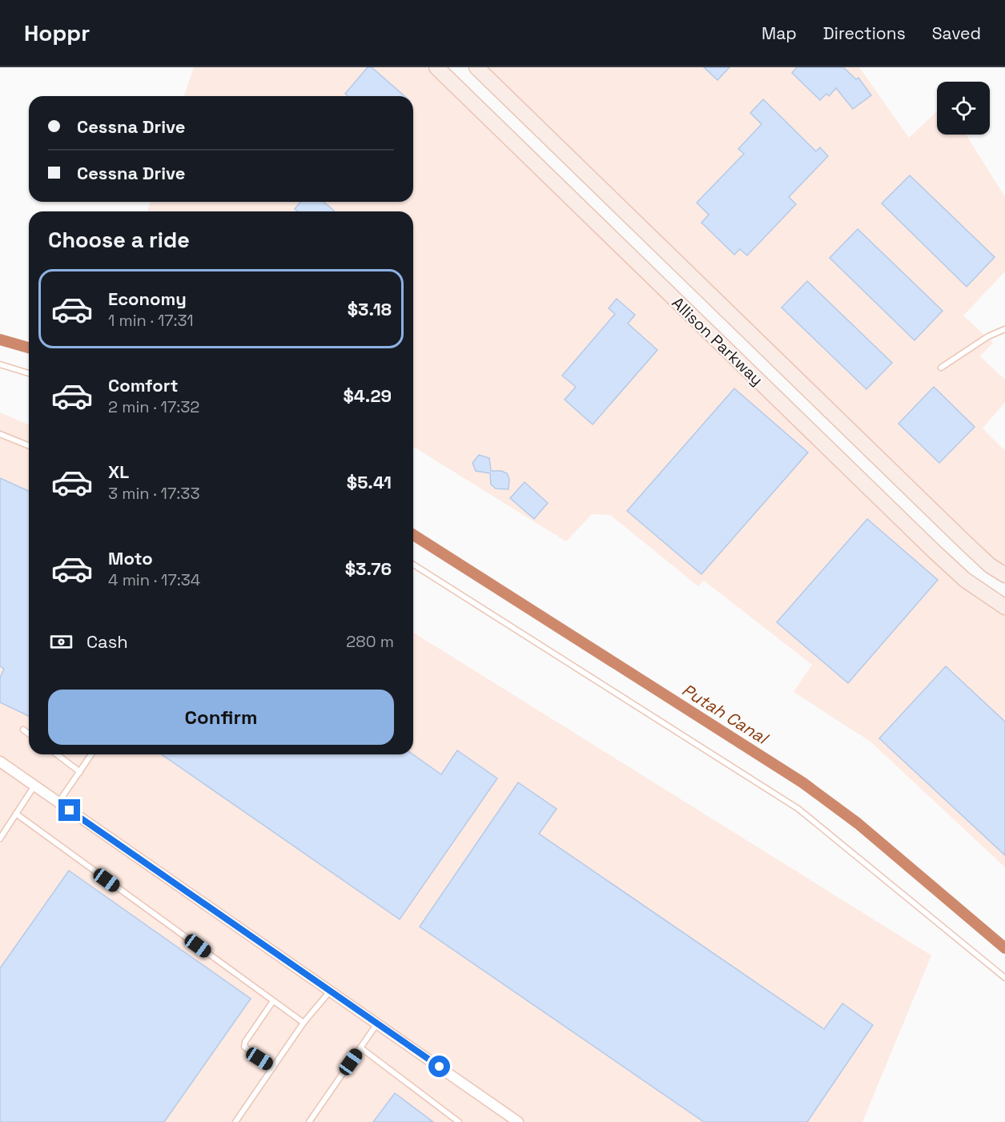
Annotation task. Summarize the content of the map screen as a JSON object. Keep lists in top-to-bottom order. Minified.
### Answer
{"streets":{"street":["Allison Parkway"]},"water":["Putah Canal"],"page":{"header":"Hoppr","nav":["Map","Directions","Saved"],"banner":["Cessna Drive","Cessna Drive"],"heading":"Choose a ride","list":[{"name":"Economy","note":"1 min · 17:31","value":"$3.18"},{"name":"Comfort","note":"2 min · 17:32","value":"$4.29"},{"name":"XL","note":"3 min · 17:33","value":"$5.41"},{"name":"Moto","note":"4 min · 17:34","value":"$3.76"}],"pay":["Cash","280 m"],"buttons":"Confirm"}}
